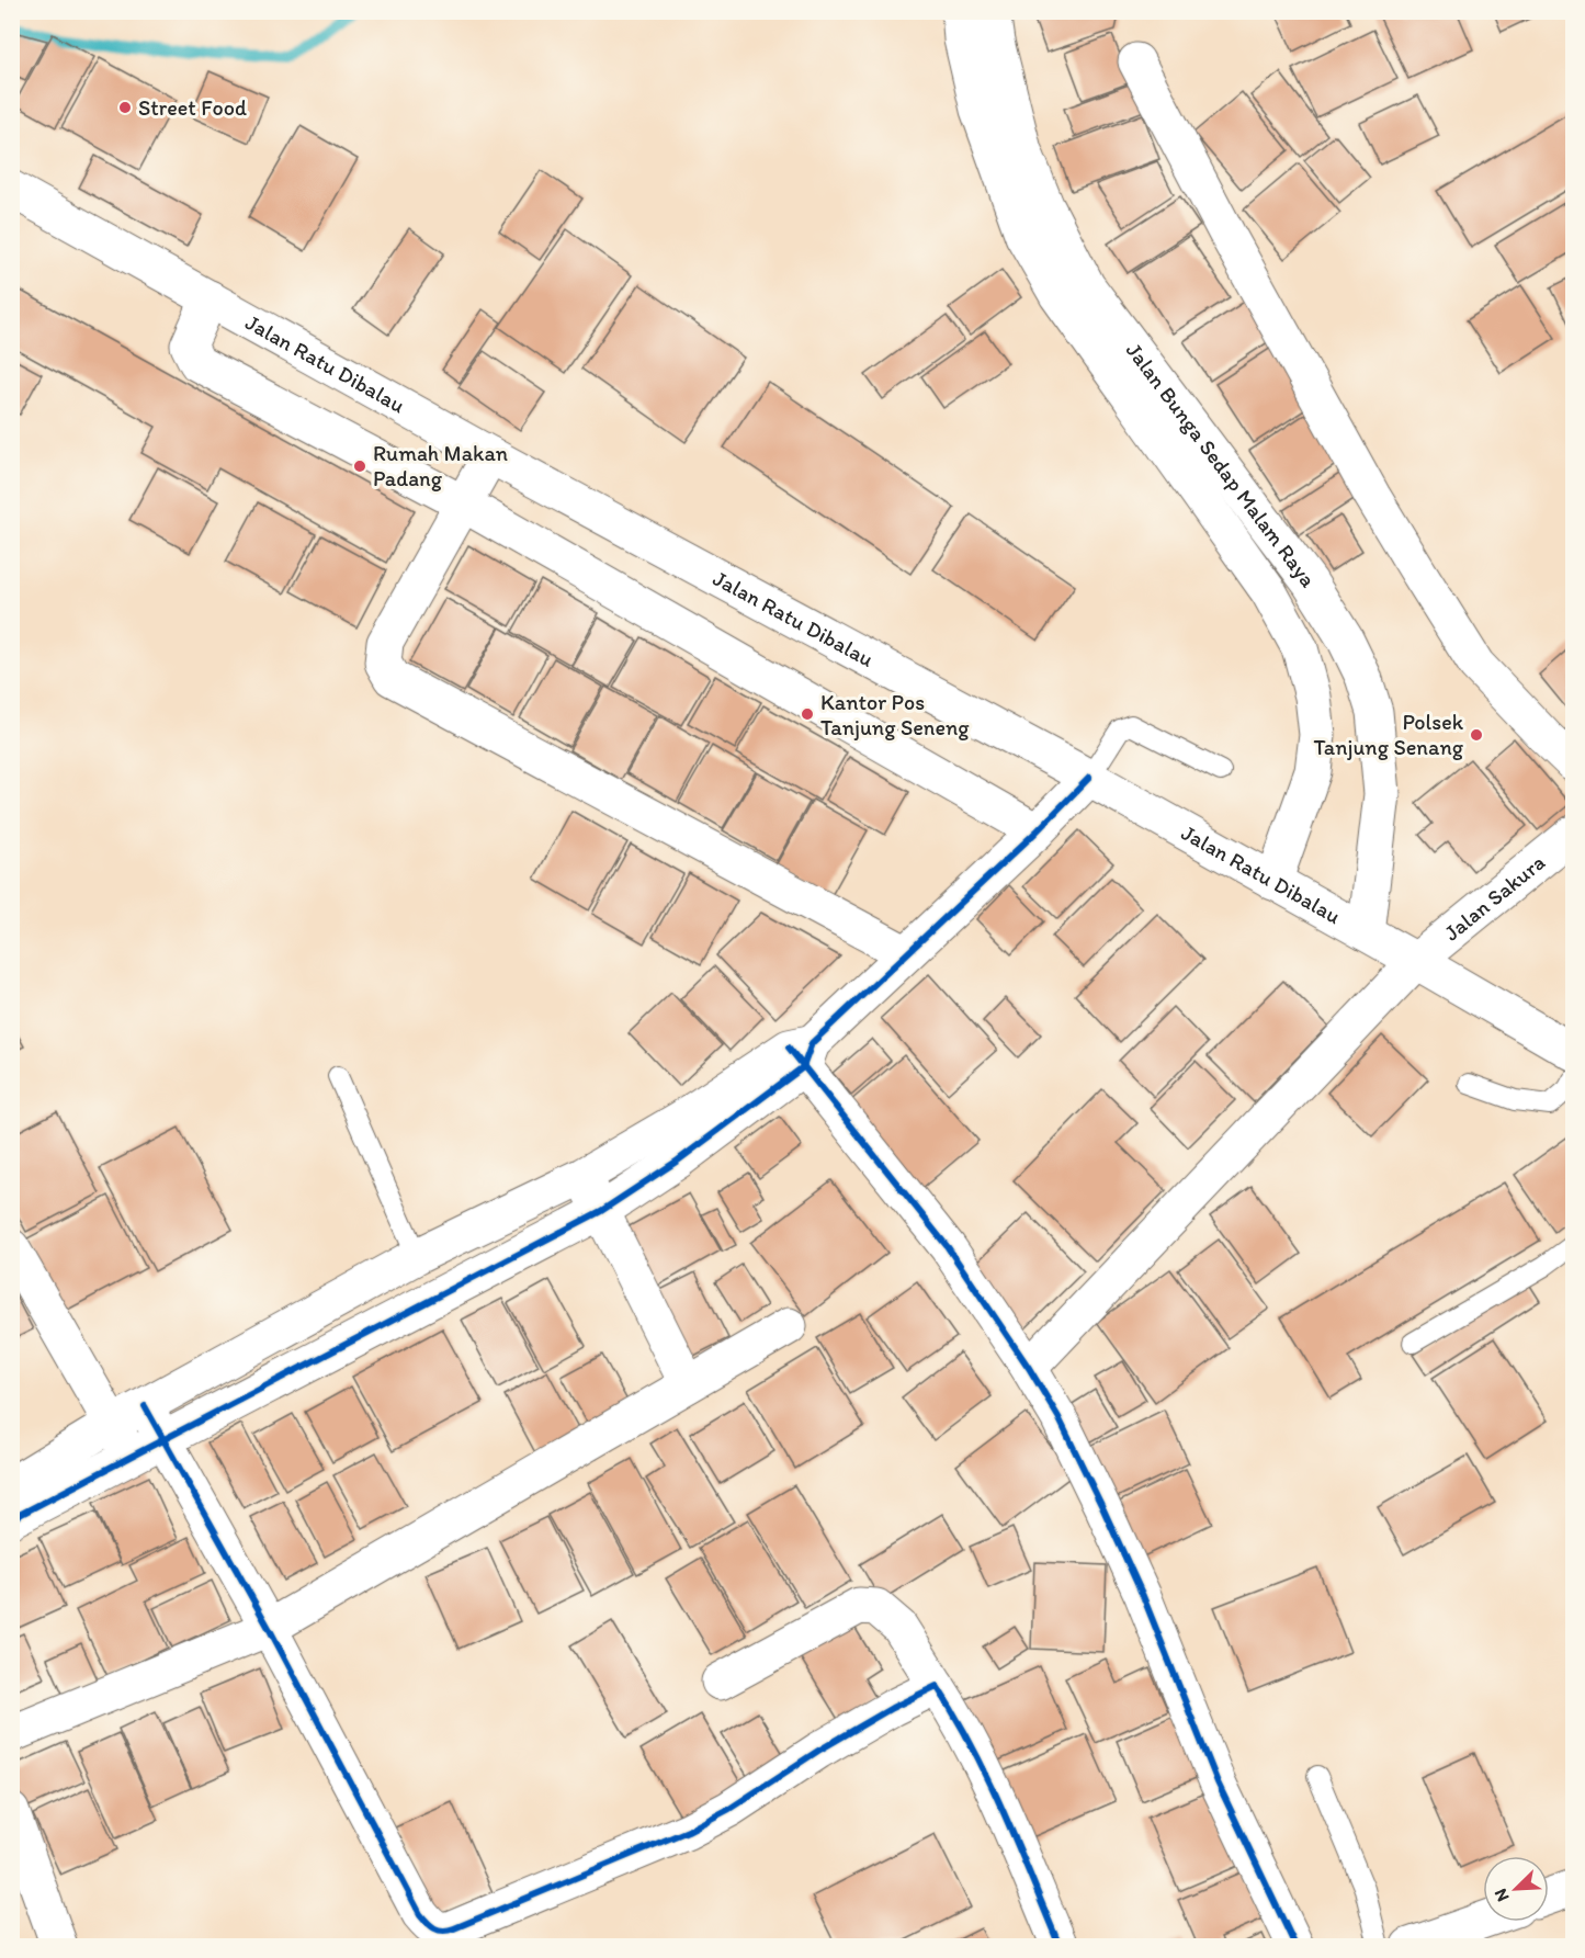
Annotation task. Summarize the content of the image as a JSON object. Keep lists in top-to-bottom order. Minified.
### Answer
{"streets":{"street":["Jalan Ratu Dibalau","Jalan Bunga Sedap Malam Raya","Jalan Sakura"]},"crossings":[["Jalan Ratu Dibalau","Jalan Bunga Sedap Malam Raya"],["Jalan Ratu Dibalau","Jalan Sakura"]],"places":["Street Food","Rumah Makan Padang","Kantor Pos Tanjung Seneng","Polsek Tanjung Senang"],"north":"bottom left"}
